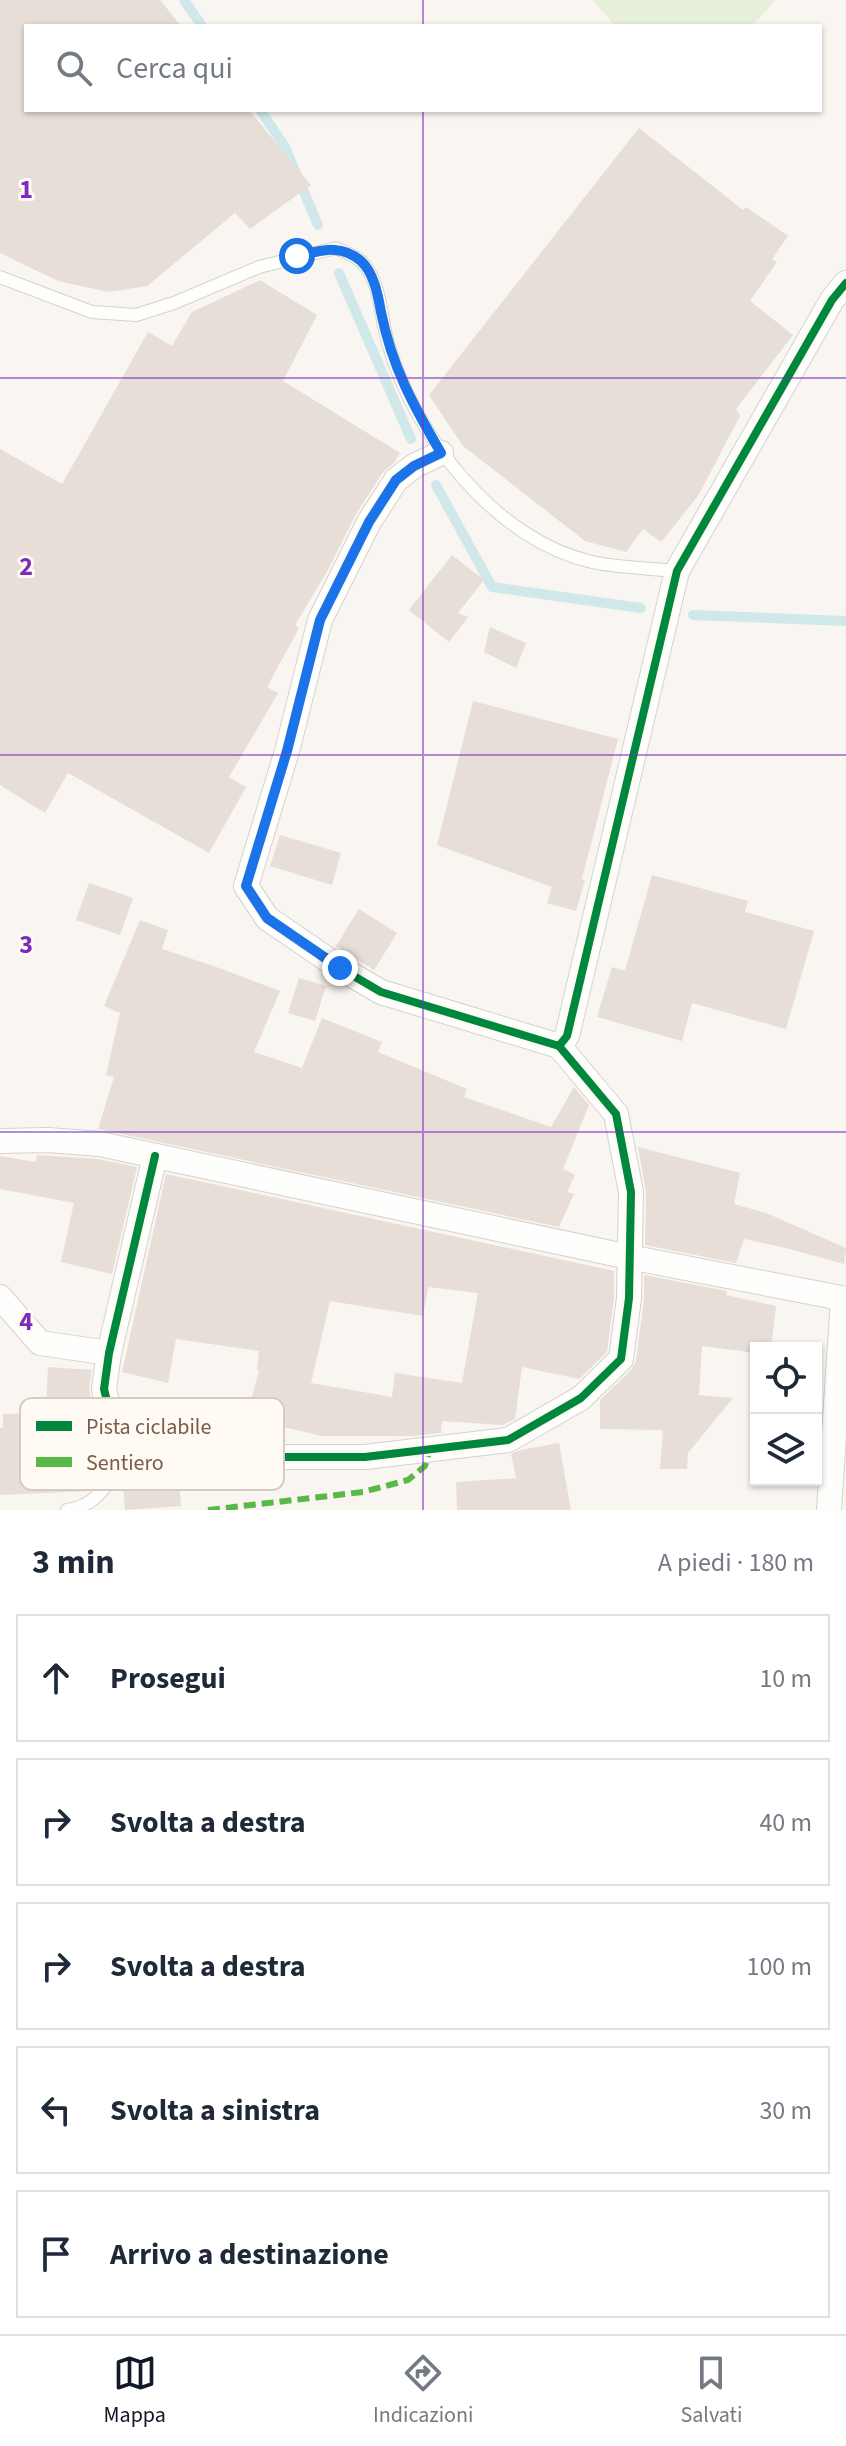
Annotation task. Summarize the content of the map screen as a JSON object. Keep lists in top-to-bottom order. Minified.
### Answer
{"legend":["Pista ciclabile","Sentiero"],"page":{"search":"Cerca qui","heading":["3 min","A piedi · 180 m"],"list":[["Prosegui","10 m"],["Svolta a destra","40 m"],["Svolta a destra","100 m"],["Svolta a sinistra","30 m"],"Arrivo a destinazione"],"nav":["Mappa","Indicazioni","Salvati"]},"grid":{"rows":["1","2","3","4"]}}
